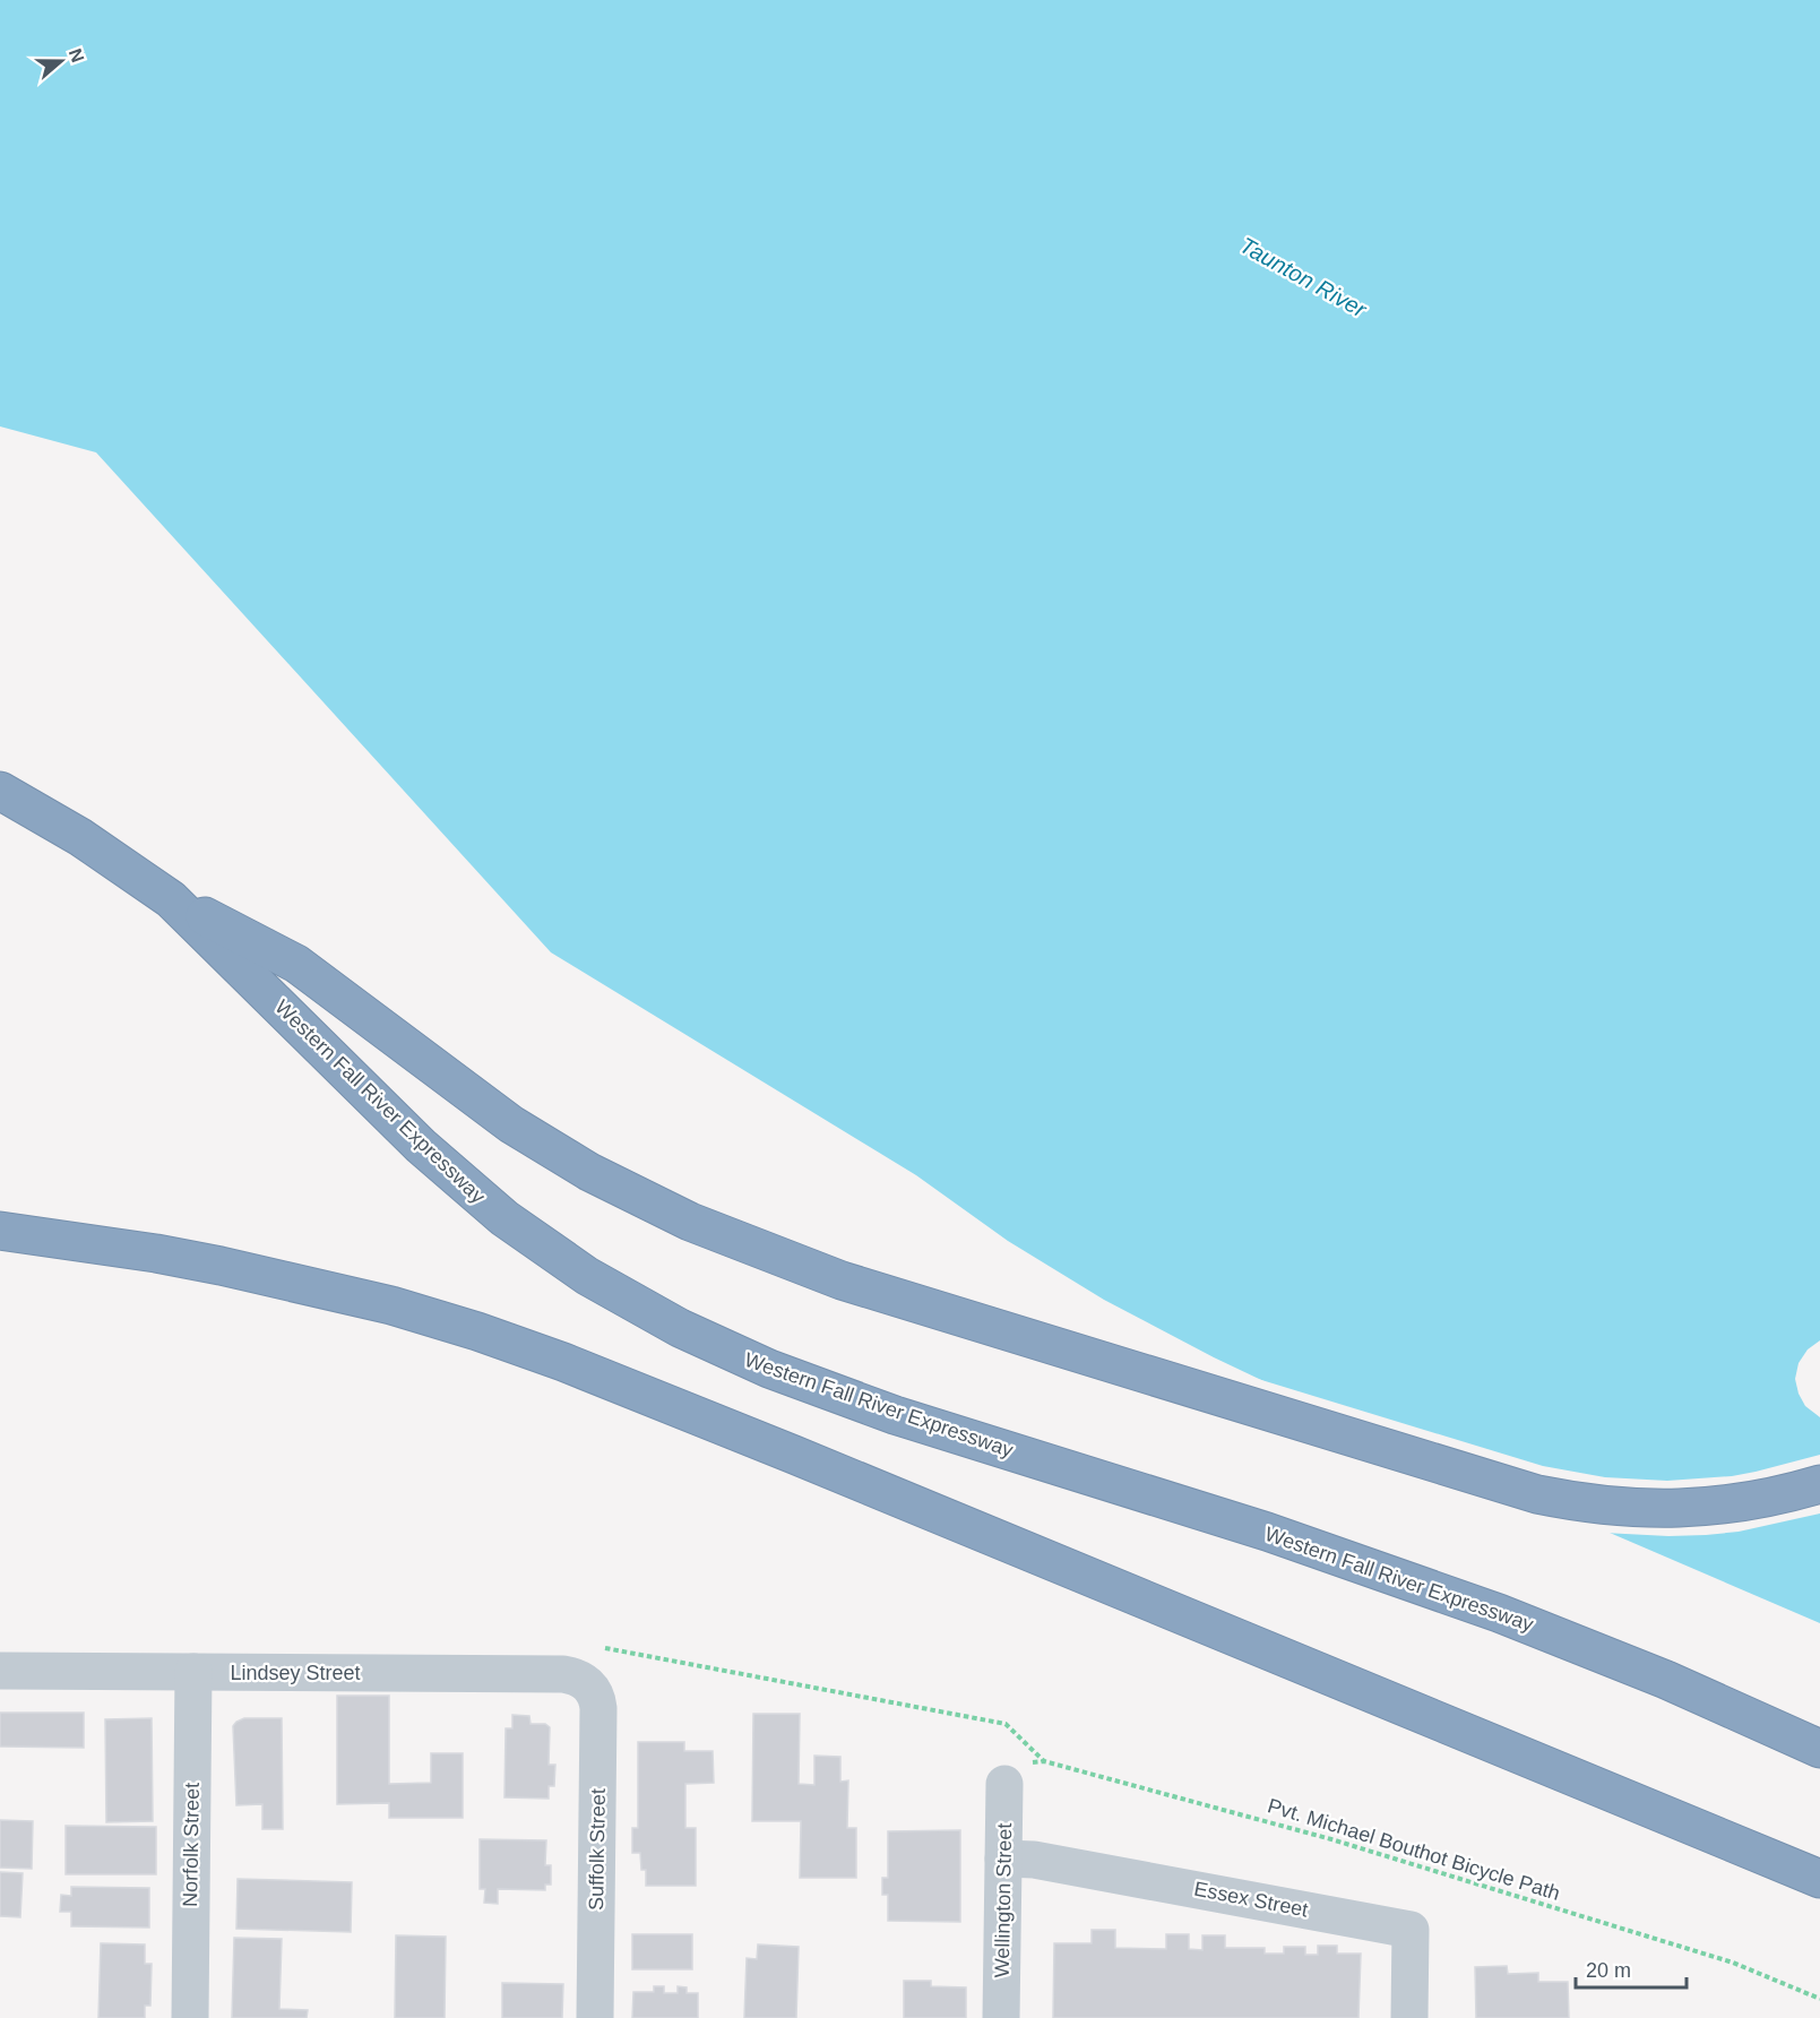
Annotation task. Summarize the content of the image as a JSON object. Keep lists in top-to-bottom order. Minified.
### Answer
{"streets":{"highway":["Western Fall River Expressway"],"street":["Lindsey Street","Norfolk Street","Suffolk Street","Essex Street","Wellington Street"],"path":["Pvt. Michael Bouthot Bicycle Path"]},"crossings":[["Lindsey Street","Norfolk Street"],["Lindsey Street","Suffolk Street"],["Pvt. Michael Bouthot Bicycle Path","Wellington Street"],["Essex Street","Wellington Street"]],"water":["Taunton River"],"scale_bar":"20 m","north":"right"}
